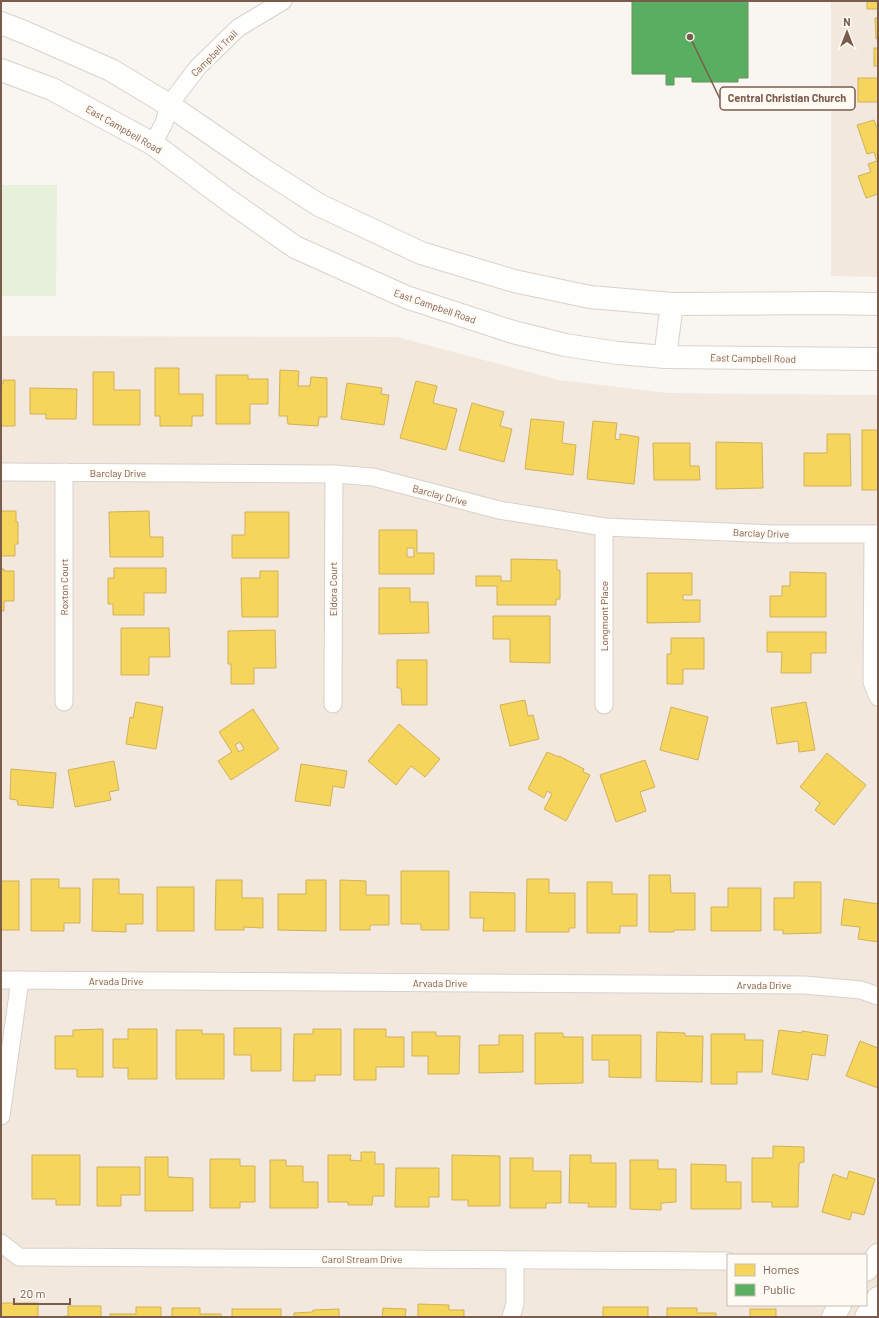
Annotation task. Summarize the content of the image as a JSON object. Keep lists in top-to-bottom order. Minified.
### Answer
{"streets":{"main road":["East Campbell Road"],"street":["Campbell Trail","Barclay Drive","Roxton Court","Eldora Court","Longmont Place","Arvada Drive","Carol Stream Drive"]},"crossings":[["Campbell Trail","East Campbell Road"],["Barclay Drive","Roxton Court"],["Barclay Drive","Eldora Court"],["Barclay Drive","Longmont Place"]],"places":["Central Christian Church"],"legend":["Homes","Public"],"scale_bar":"20 m","north":"top"}
